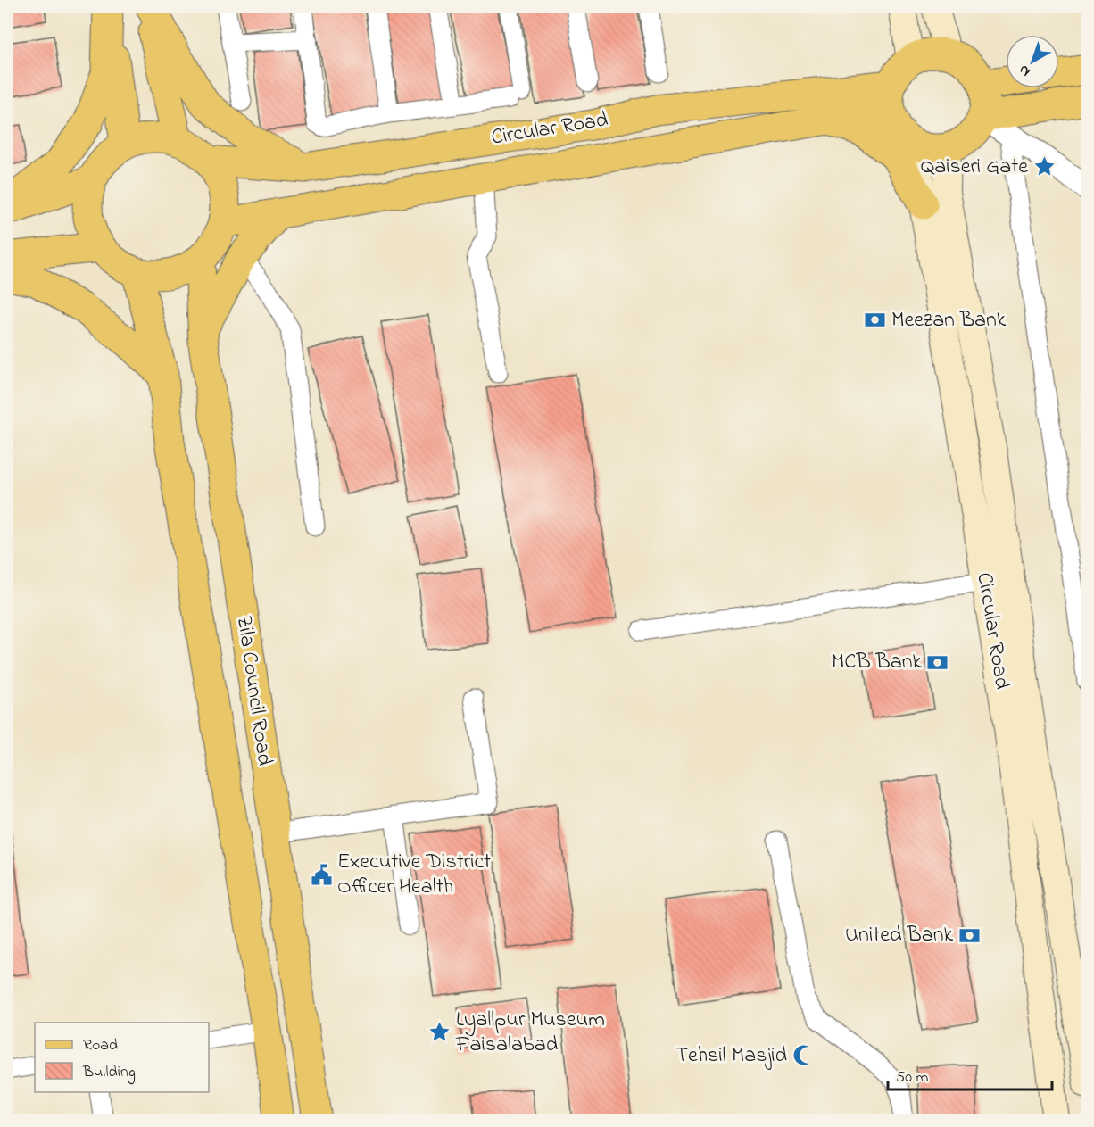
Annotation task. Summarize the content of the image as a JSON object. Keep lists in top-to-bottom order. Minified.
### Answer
{"streets":{"main road":["Circular Road","Zila Council Road"]},"crossings":[["Circular Road","Zila Council Road"]],"places":{"place":["Qaiseri Gate","Lyallpur Museum Faisalabad"],"bank":["Meezan Bank","MCB Bank","United Bank"],"public building":["Executive District Officer Health"],"mosque":["Tehsil Masjid"]},"legend":["Road","Building"],"scale_bar":"50 m","north":"bottom left"}
